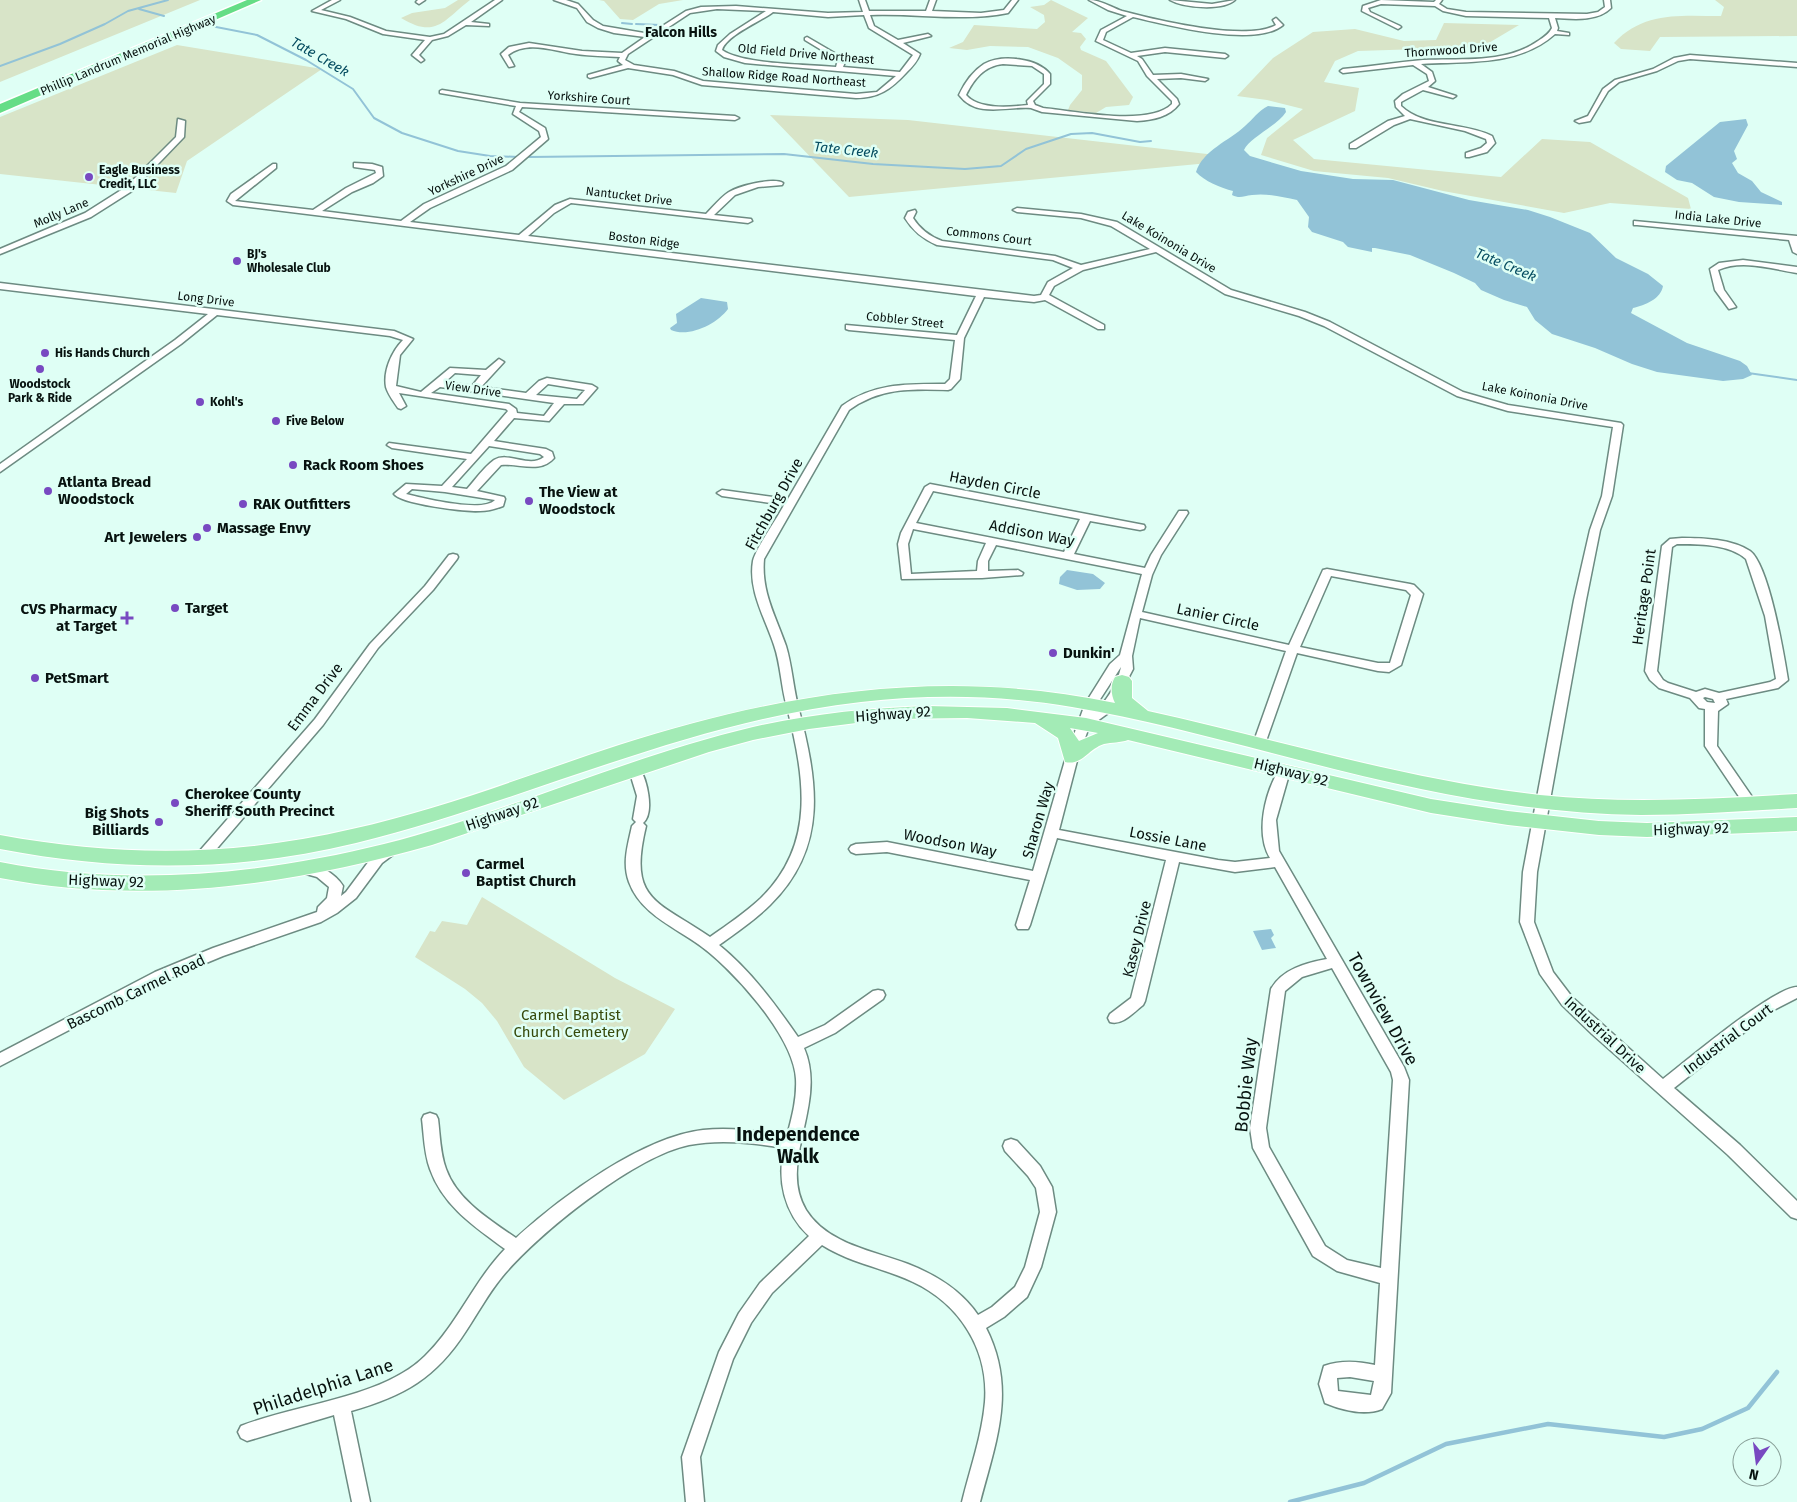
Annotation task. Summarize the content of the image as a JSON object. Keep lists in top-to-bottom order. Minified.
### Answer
{"streets":{"highway":["Phillip Landrum Memorial Highway"],"main road":["Highway 92"],"street":["Thornwood Drive","Old Field Drive Northeast","Shallow Ridge Road Northeast","Yorkshire Court","Yorkshire Drive","Nantucket Drive","Molly Lane","India Lake Drive","Commons Court","Boston Ridge","Lake Koinonia Drive","Long Drive","Cobbler Street","View Drive","Hayden Circle","Fitchburg Drive","Addison Way","Heritage Point","Lanier Circle","Emma Drive","Sharon Way","Lossie Lane","Woodson Way","Kasey Drive","Bascomb Carmel Road","Townview Drive","Industrial Drive","Industrial Court","Bobbie Way","Philadelphia Lane"]},"crossings":[["Old Field Drive Northeast","Shallow Ridge Road Northeast"],["Yorkshire Court","Yorkshire Drive"],["Yorkshire Drive","Boston Ridge"],["Nantucket Drive","Boston Ridge"],["Lake Koinonia Drive","Highway 92"],["Lake Koinonia Drive","Industrial Drive"],["Long Drive","View Drive"],["Cobbler Street","Fitchburg Drive"],["Hayden Circle","Addison Way"],["Fitchburg Drive","Highway 92"],["Lanier Circle","Highway 92"],["Emma Drive","Highway 92"],["Highway 92","Sharon Way"],["Highway 92","Bascomb Carmel Road"],["Highway 92","Townview Drive"],["Highway 92","Industrial Drive"],["Sharon Way","Lossie Lane"],["Sharon Way","Woodson Way"],["Lossie Lane","Kasey Drive"],["Lossie Lane","Townview Drive"],["Townview Drive","Bobbie Way"],["Industrial Drive","Industrial Court"]],"districts":["Falcon Hills","Independence Walk"],"water":["Tate Creek"],"parks":["Carmel Baptist Church Cemetery"],"places":{"other":["Eagle Business Credit, LLC","BJ's Wholesale Club","His Hands Church","Woodstock Park & Ride","Kohl's","Five Below","Rack Room Shoes","Atlanta Bread Woodstock","The View at Woodstock","RAK Outfitters","Massage Envy","Art Jewelers","Target","Dunkin'","PetSmart","Cherokee County Sheriff South Precinct","Big Shots Billiards","Carmel Baptist Church"],"health":["CVS Pharmacy at Target"]},"north":"bottom"}
